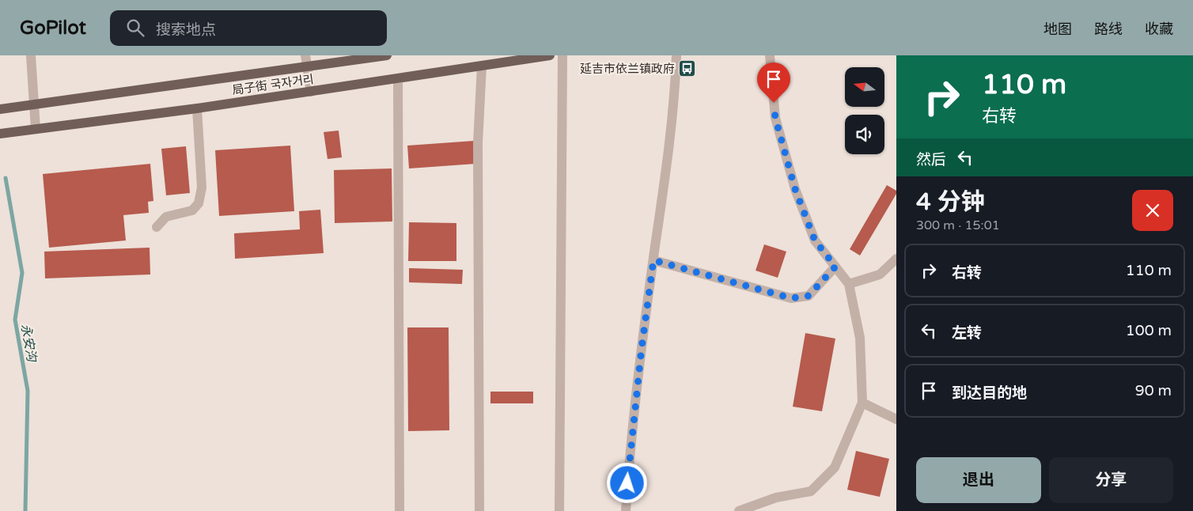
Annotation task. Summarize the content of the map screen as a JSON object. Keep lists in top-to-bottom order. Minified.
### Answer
{"streets":{"main road":["局子街 국자거리"]},"water":["永安沟"],"places":{"bus stop":["延吉市依兰镇政府"]},"north":"left","page":{"header":"GoPilot","search":"搜索地点","nav":["地图","路线","收藏"],"turn":["110 m","右转"],"then":"然后","heading":["4 分钟","300 m · 15:01"],"list":[{"name":"右转","value":"110 m"},{"name":"左转","value":"100 m"},{"name":"到达目的地","value":"90 m"}],"buttons":["退出","分享"]}}
